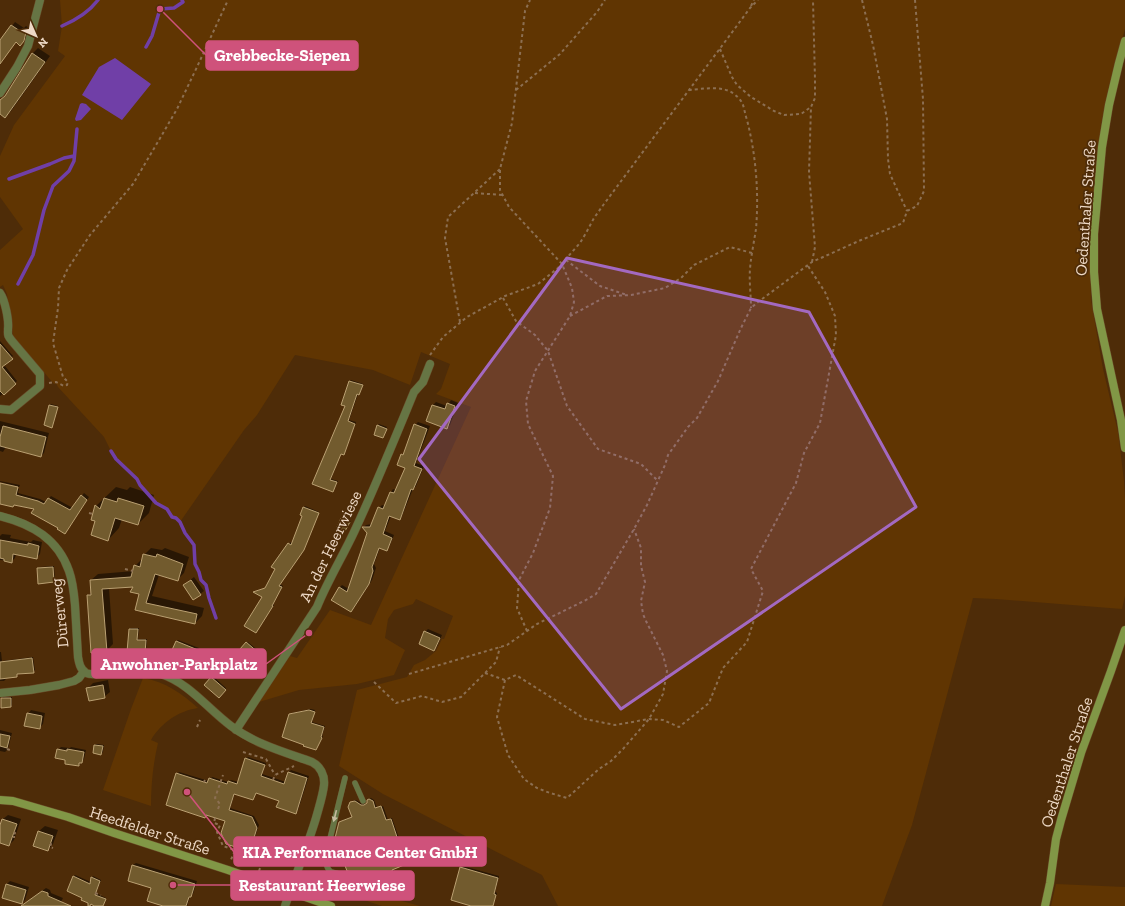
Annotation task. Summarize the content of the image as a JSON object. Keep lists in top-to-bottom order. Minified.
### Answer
{"streets":{"main road":["Oedenthaler Straße","Heedfelder Straße"],"street":["An der Heerwiese","Dürerweg"]},"places":["Grebbecke-Siepen","Anwohner-Parkplatz","KIA Performance Center GmbH","Restaurant Heerwiese"],"north":"bottom right"}
